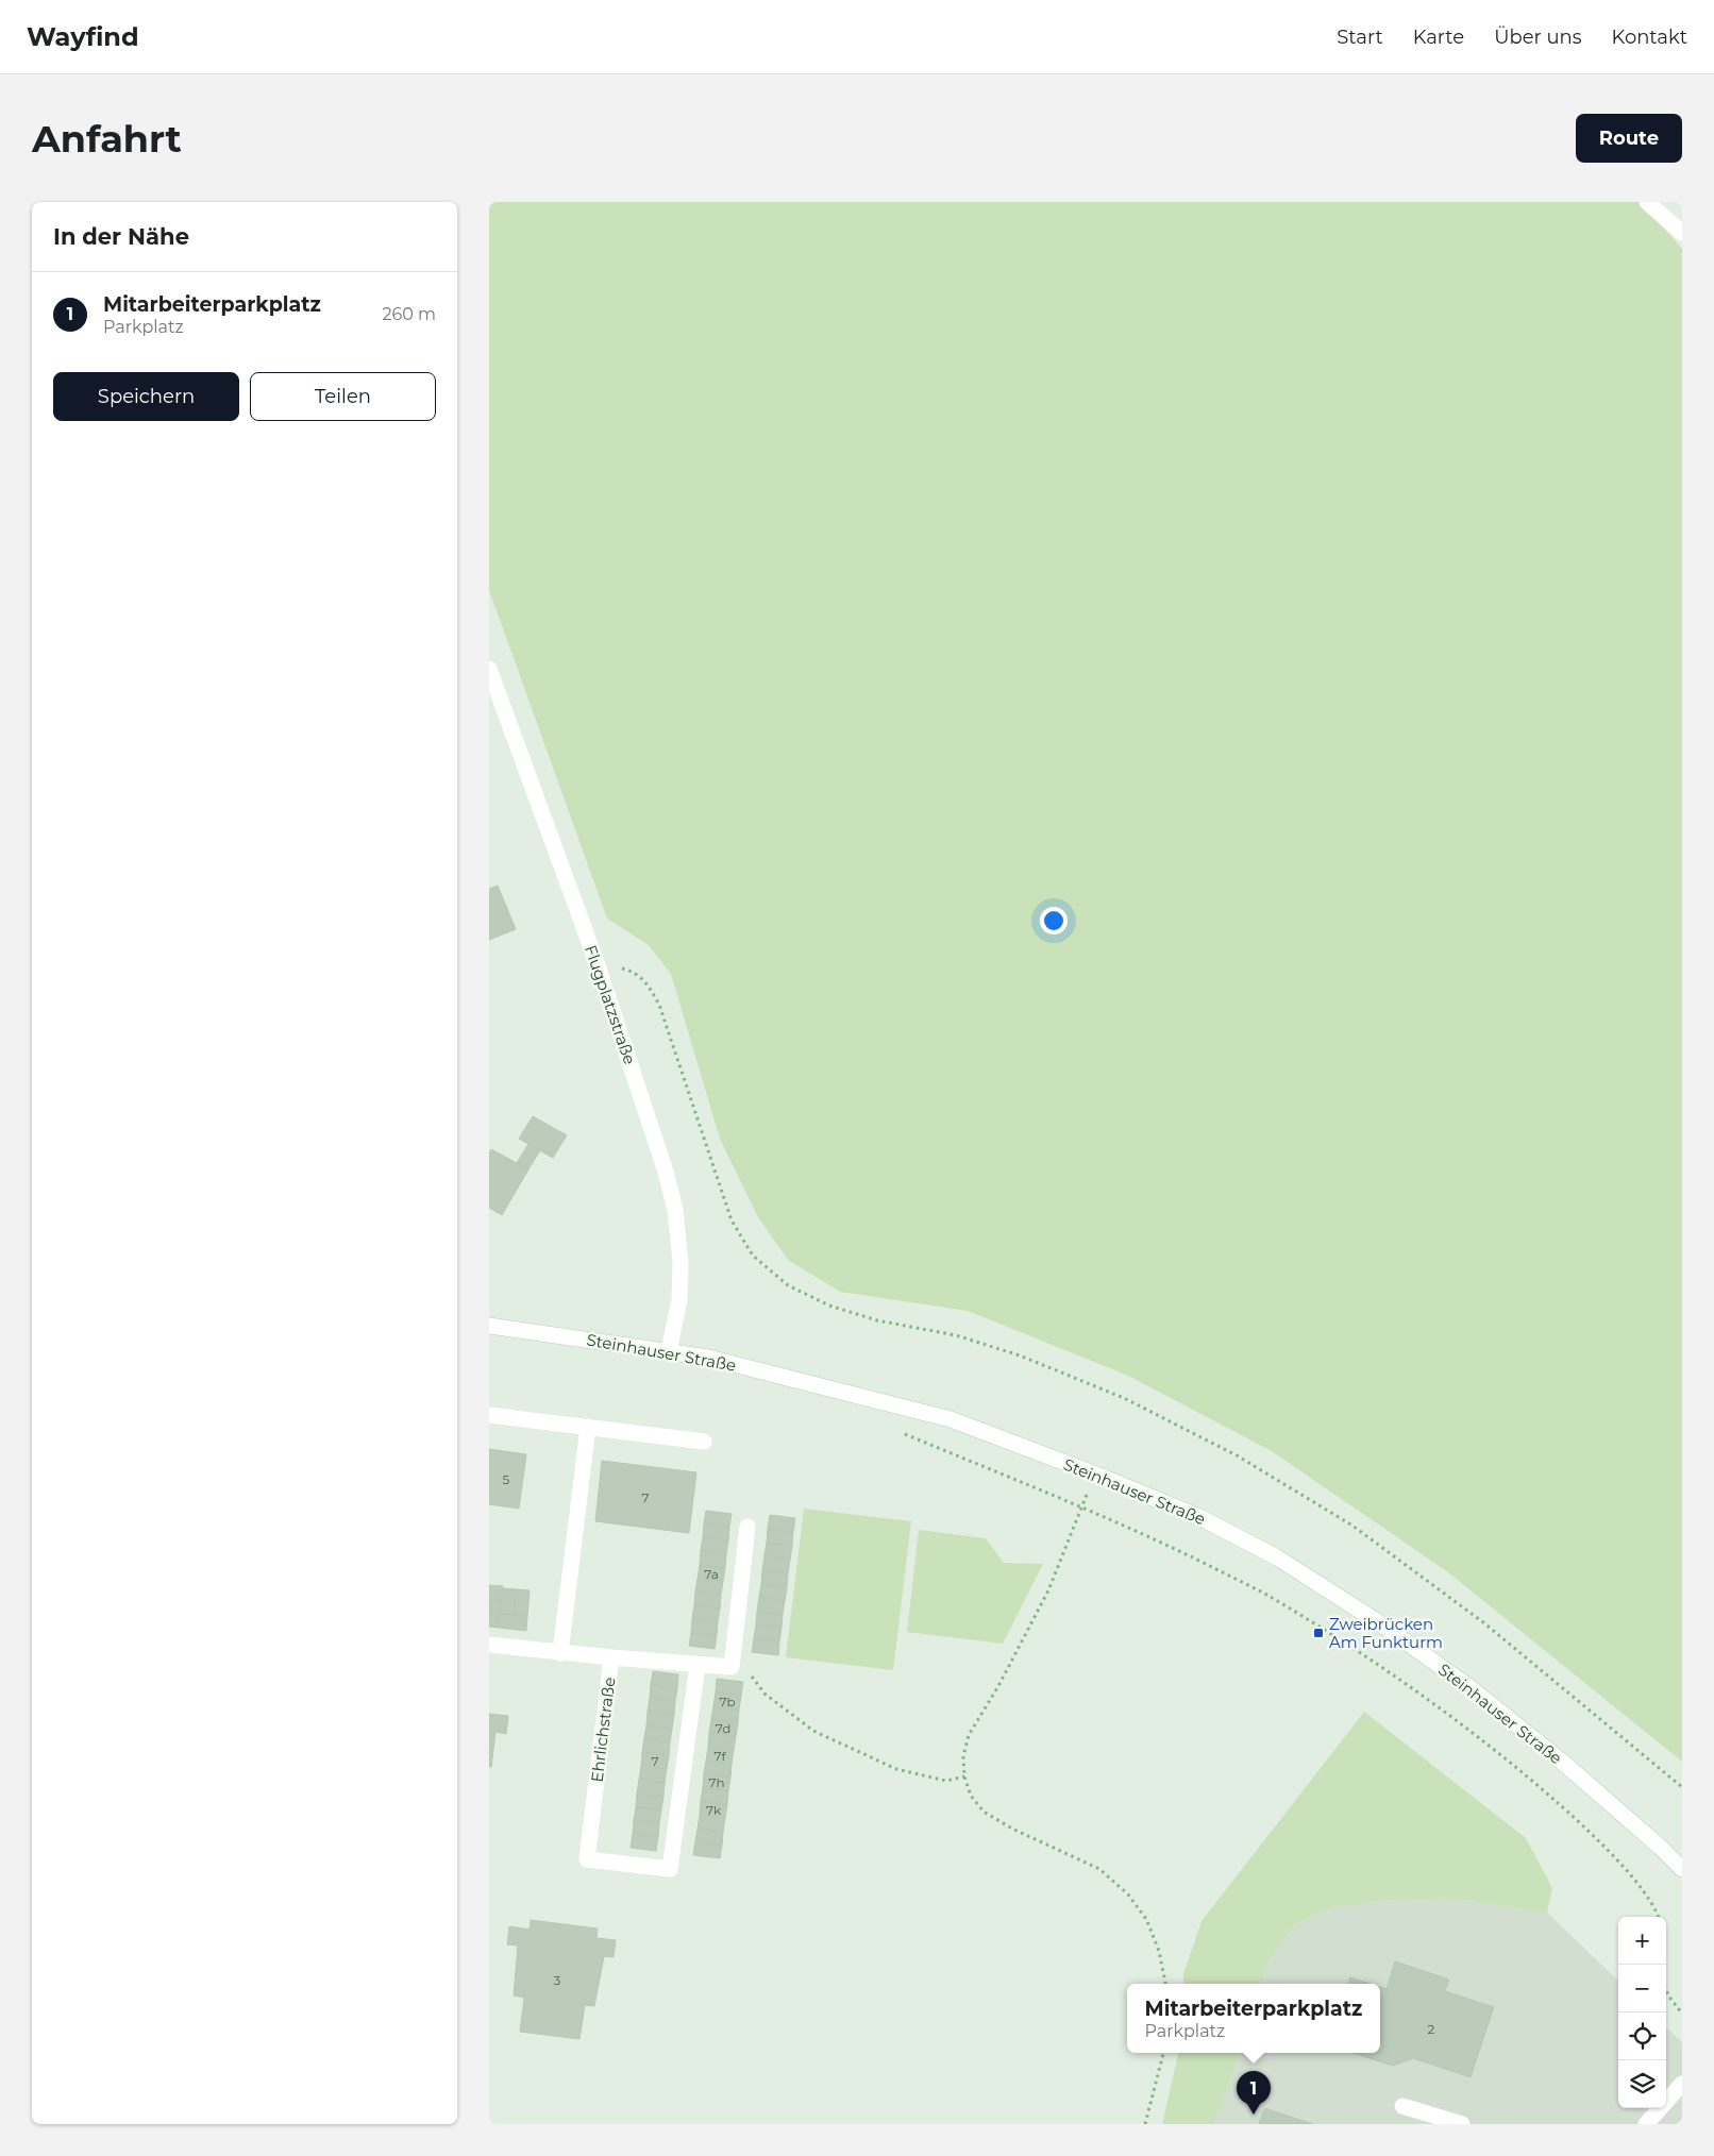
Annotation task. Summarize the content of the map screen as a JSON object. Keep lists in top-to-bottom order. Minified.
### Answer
{"streets":{"main road":["Flugplatzstraße","Steinhauser Straße","Ehrlichstraße"]},"crossings":[["Flugplatzstraße","Steinhauser Straße"]],"places":{"transit":["Zweibrücken Am Funkturm"]},"house_numbers":["5","7","7a","7b","7d","7f","7","7h","7k","3","2"],"page":{"header":"Wayfind","nav":["Start","Karte","Über uns","Kontakt"],"buttons":["Route",["Speichern","Teilen"]],"title":"Anfahrt","heading":"In der Nähe","list":[{"mark":"1","name":"Mitarbeiterparkplatz","note":"Parkplatz","value":"260 m"}],"map_buttons":["+","−"],"popup":["Mitarbeiterparkplatz","Parkplatz"],"pins":"1"}}
